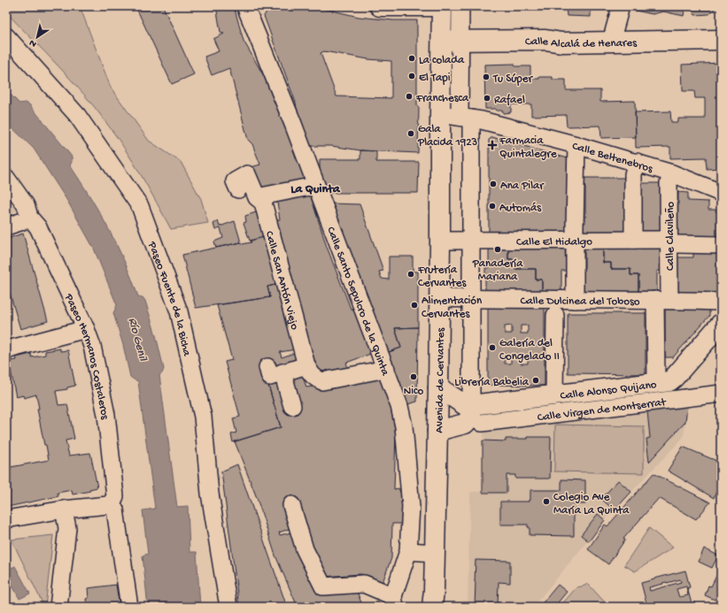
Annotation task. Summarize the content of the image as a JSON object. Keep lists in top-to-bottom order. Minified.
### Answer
{"streets":{"street":["Calle Alcalá de Henares","Calle Beltenebros","Calle Clavileño","Calle El Hidalgo","Calle San Antón Viejo","Paseo Fuente de la Bicha","Calle Dulcinea del Toboso","Calle Santo Sepulcro de la Quinta","Paseo Hermanos Costaleros","Avenida de Cervantes","Calle Alonso Quijano","Calle Virgen de Montserrat"]},"crossings":[["Calle Alcalá de Henares","Avenida de Cervantes"],["Calle Beltenebros","Calle Clavileño"],["Calle Beltenebros","Avenida de Cervantes"],["Calle Clavileño","Calle El Hidalgo"],["Calle Clavileño","Calle Dulcinea del Toboso"],["Calle Clavileño","Calle Alonso Quijano"],["Calle El Hidalgo","Avenida de Cervantes"],["Calle San Antón Viejo","Calle Santo Sepulcro de la Quinta"],["Calle Dulcinea del Toboso","Avenida de Cervantes"],["Avenida de Cervantes","Calle Alonso Quijano"]],"districts":["La Quinta"],"water":["Río Genil"],"places":{"other":["La colada","El Tapi","Tu Súper","Franchesca","Rafael","Gala Placida 1923","Ana Pilar","Automás","Panadería Mariana","Frutería Cervantes","Alimentación Cervantes","Galería del Congelado II","Nico","Librería Babelia","Colegio Ave María La Quinta"],"health":["Farmacia Quintalegre"]},"north":"bottom left"}
